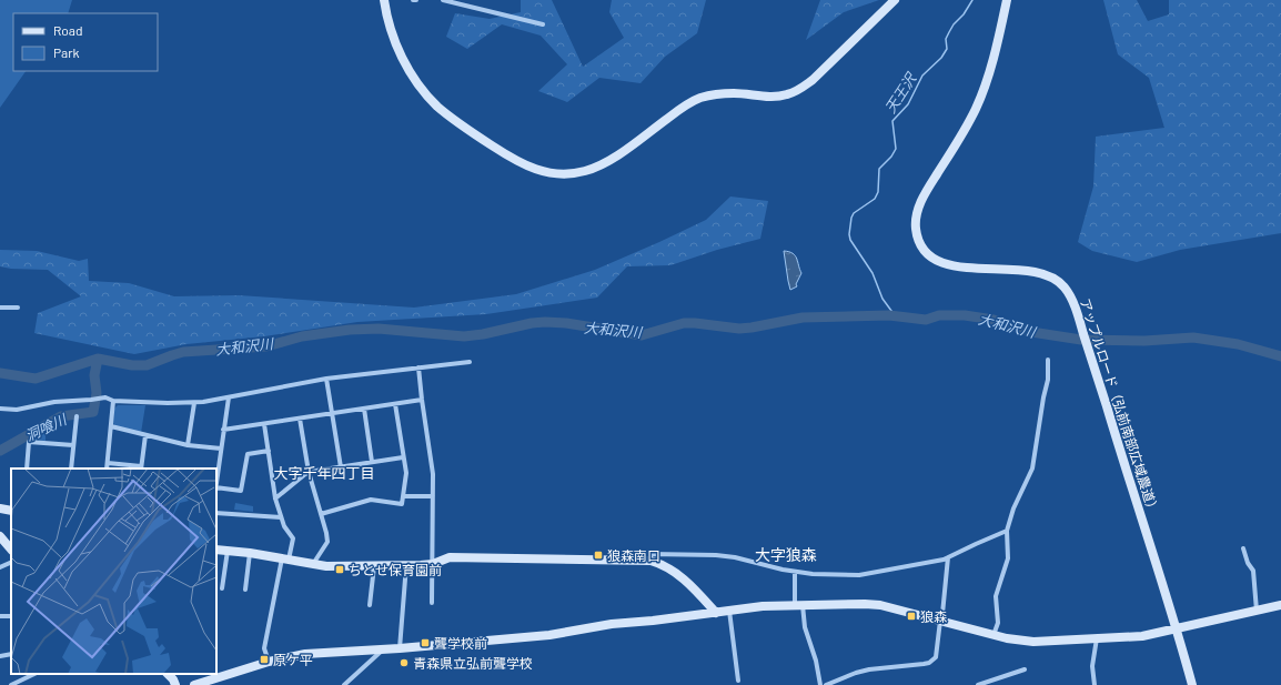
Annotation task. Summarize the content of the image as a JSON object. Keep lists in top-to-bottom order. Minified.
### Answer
{"streets":{"street":["アップルロード（弘前南部広域農道）"]},"districts":["大字千年四丁目","大字狼森"],"water":["天王沢","大和沢川","洞喰川"],"places":{"transit":["狼森南口","ちとせ保育園前","狼森","聾学校前","原ケ平"],"other":["青森県立弘前聾学校"]},"legend":["Road","Park"]}
